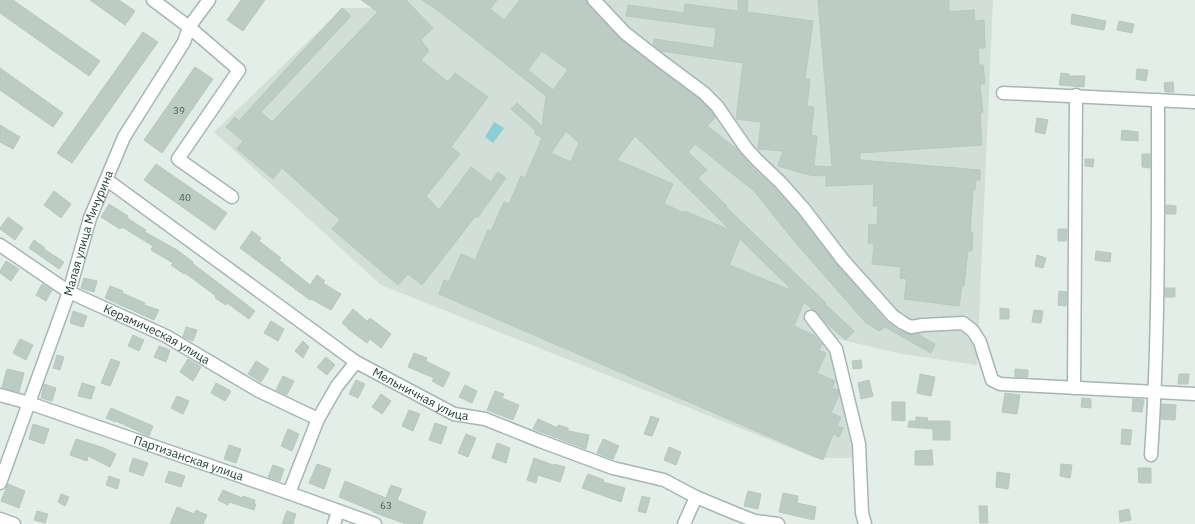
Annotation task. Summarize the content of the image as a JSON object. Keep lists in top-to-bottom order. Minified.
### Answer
{"streets":{"street":["Малая улица Мичурина","Керамическая улица","Мельничная улица","Партизанская улица"]},"crossings":[["Малая улица Мичурина","Керамическая улица"],["Малая улица Мичурина","Мельничная улица"],["Малая улица Мичурина","Партизанская улица"]],"house_numbers":["39","40","63"]}
